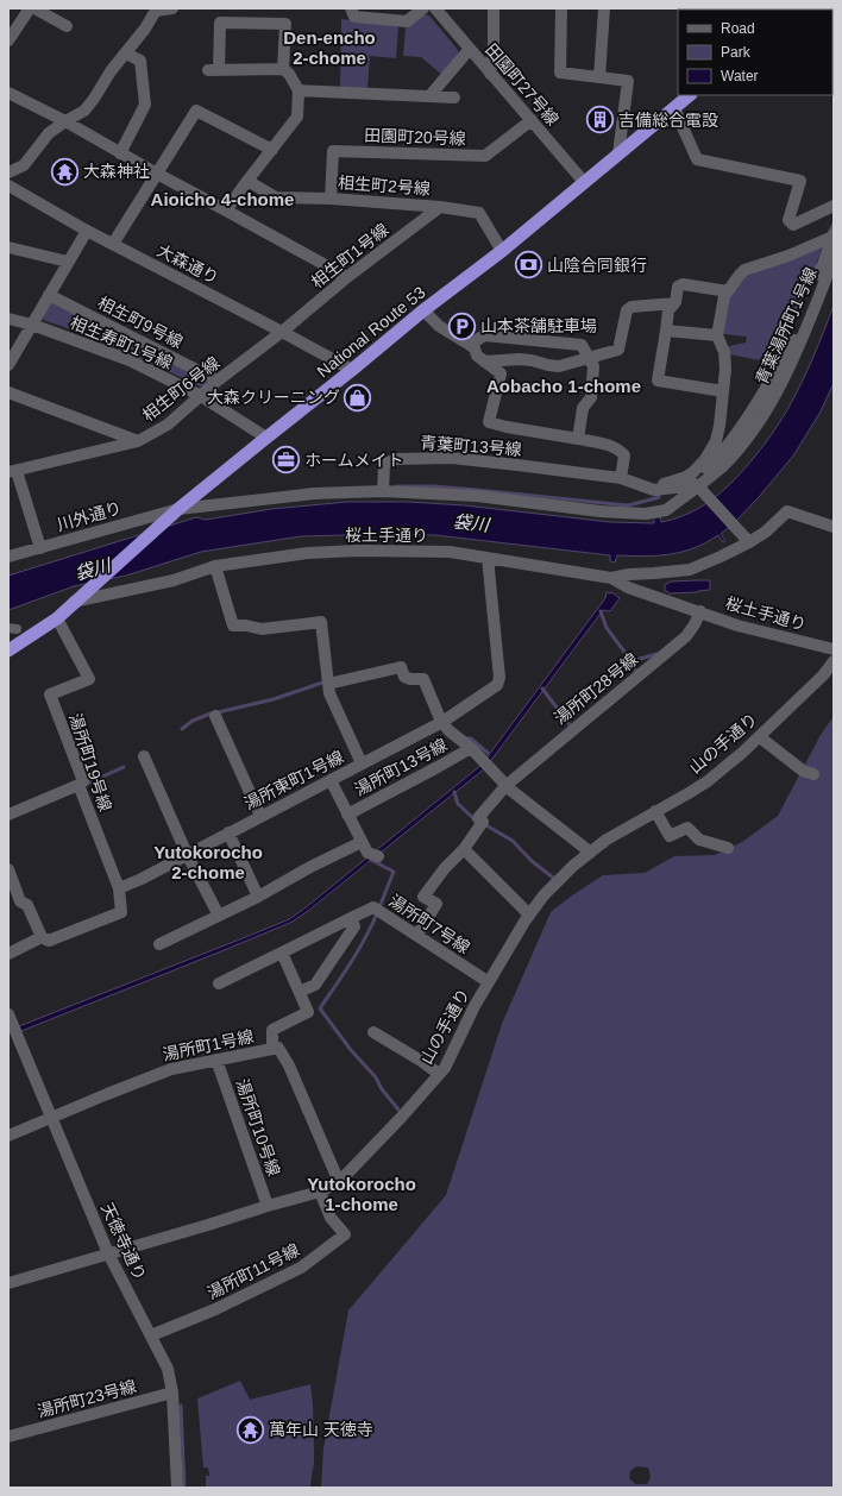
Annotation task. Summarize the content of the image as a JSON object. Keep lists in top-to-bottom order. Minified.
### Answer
{"streets":{"highway":["National Route 53"],"street":["田園町27号線","田園町20号線","相生町2号線","相生町1号線","大森通り","相生町9号線","青葉湯所町1号線","相生寿町1号線","相生町6号線","青葉町13号線","川外通り","桜土手通り","湯所町28号線","山の手通り","湯所町19号線","湯所町13号線","湯所東町1号線","湯所町7号線","湯所町1号線","湯所町10号線","天徳寺通り","湯所町11号線","湯所町23号線"]},"crossings":[["田園町27号線","田園町20号線"],["田園町27号線","National Route 53"],["田園町20号線","相生町2号線"],["相生町2号線","相生町1号線"],["相生町2号線","National Route 53"],["相生町1号線","大森通り"],["相生町1号線","相生町6号線"],["大森通り","National Route 53"],["大森通り","相生町6号線"],["相生町9号線","相生町6号線"],["青葉湯所町1号線","青葉町13号線"],["National Route 53","相生寿町1号線"],["National Route 53","川外通り"],["National Route 53","桜土手通り"],["National Route 53","湯所町19号線"],["相生寿町1号線","相生町6号線"],["桜土手通り","湯所町28号線"],["桜土手通り","湯所東町1号線"],["山の手通り","湯所町7号線"],["山の手通り","湯所町1号線"],["山の手通り","湯所町10号線"],["山の手通り","天徳寺通り"],["山の手通り","湯所町11号線"],["湯所町19号線","湯所東町1号線"],["湯所町1号線","湯所町10号線"],["湯所町1号線","天徳寺通り"],["天徳寺通り","湯所町11号線"],["天徳寺通り","湯所町23号線"]],"districts":["Den-encho 2-chome","Aioicho 4-chome","Aobacho 1-chome","Yutokorocho 2-chome","Yutokorocho 1-chome"],"water":["袋川"],"places":{"building":["吉備総合電設"],"temple":["大森神社","萬年山 天徳寺"],"bank":["山陰合同銀行"],"parking":["山本茶舗駐車場"],"shop":["大森クリーニング"],"office":["ホームメイト"]},"legend":["Road","Park","Water"]}
